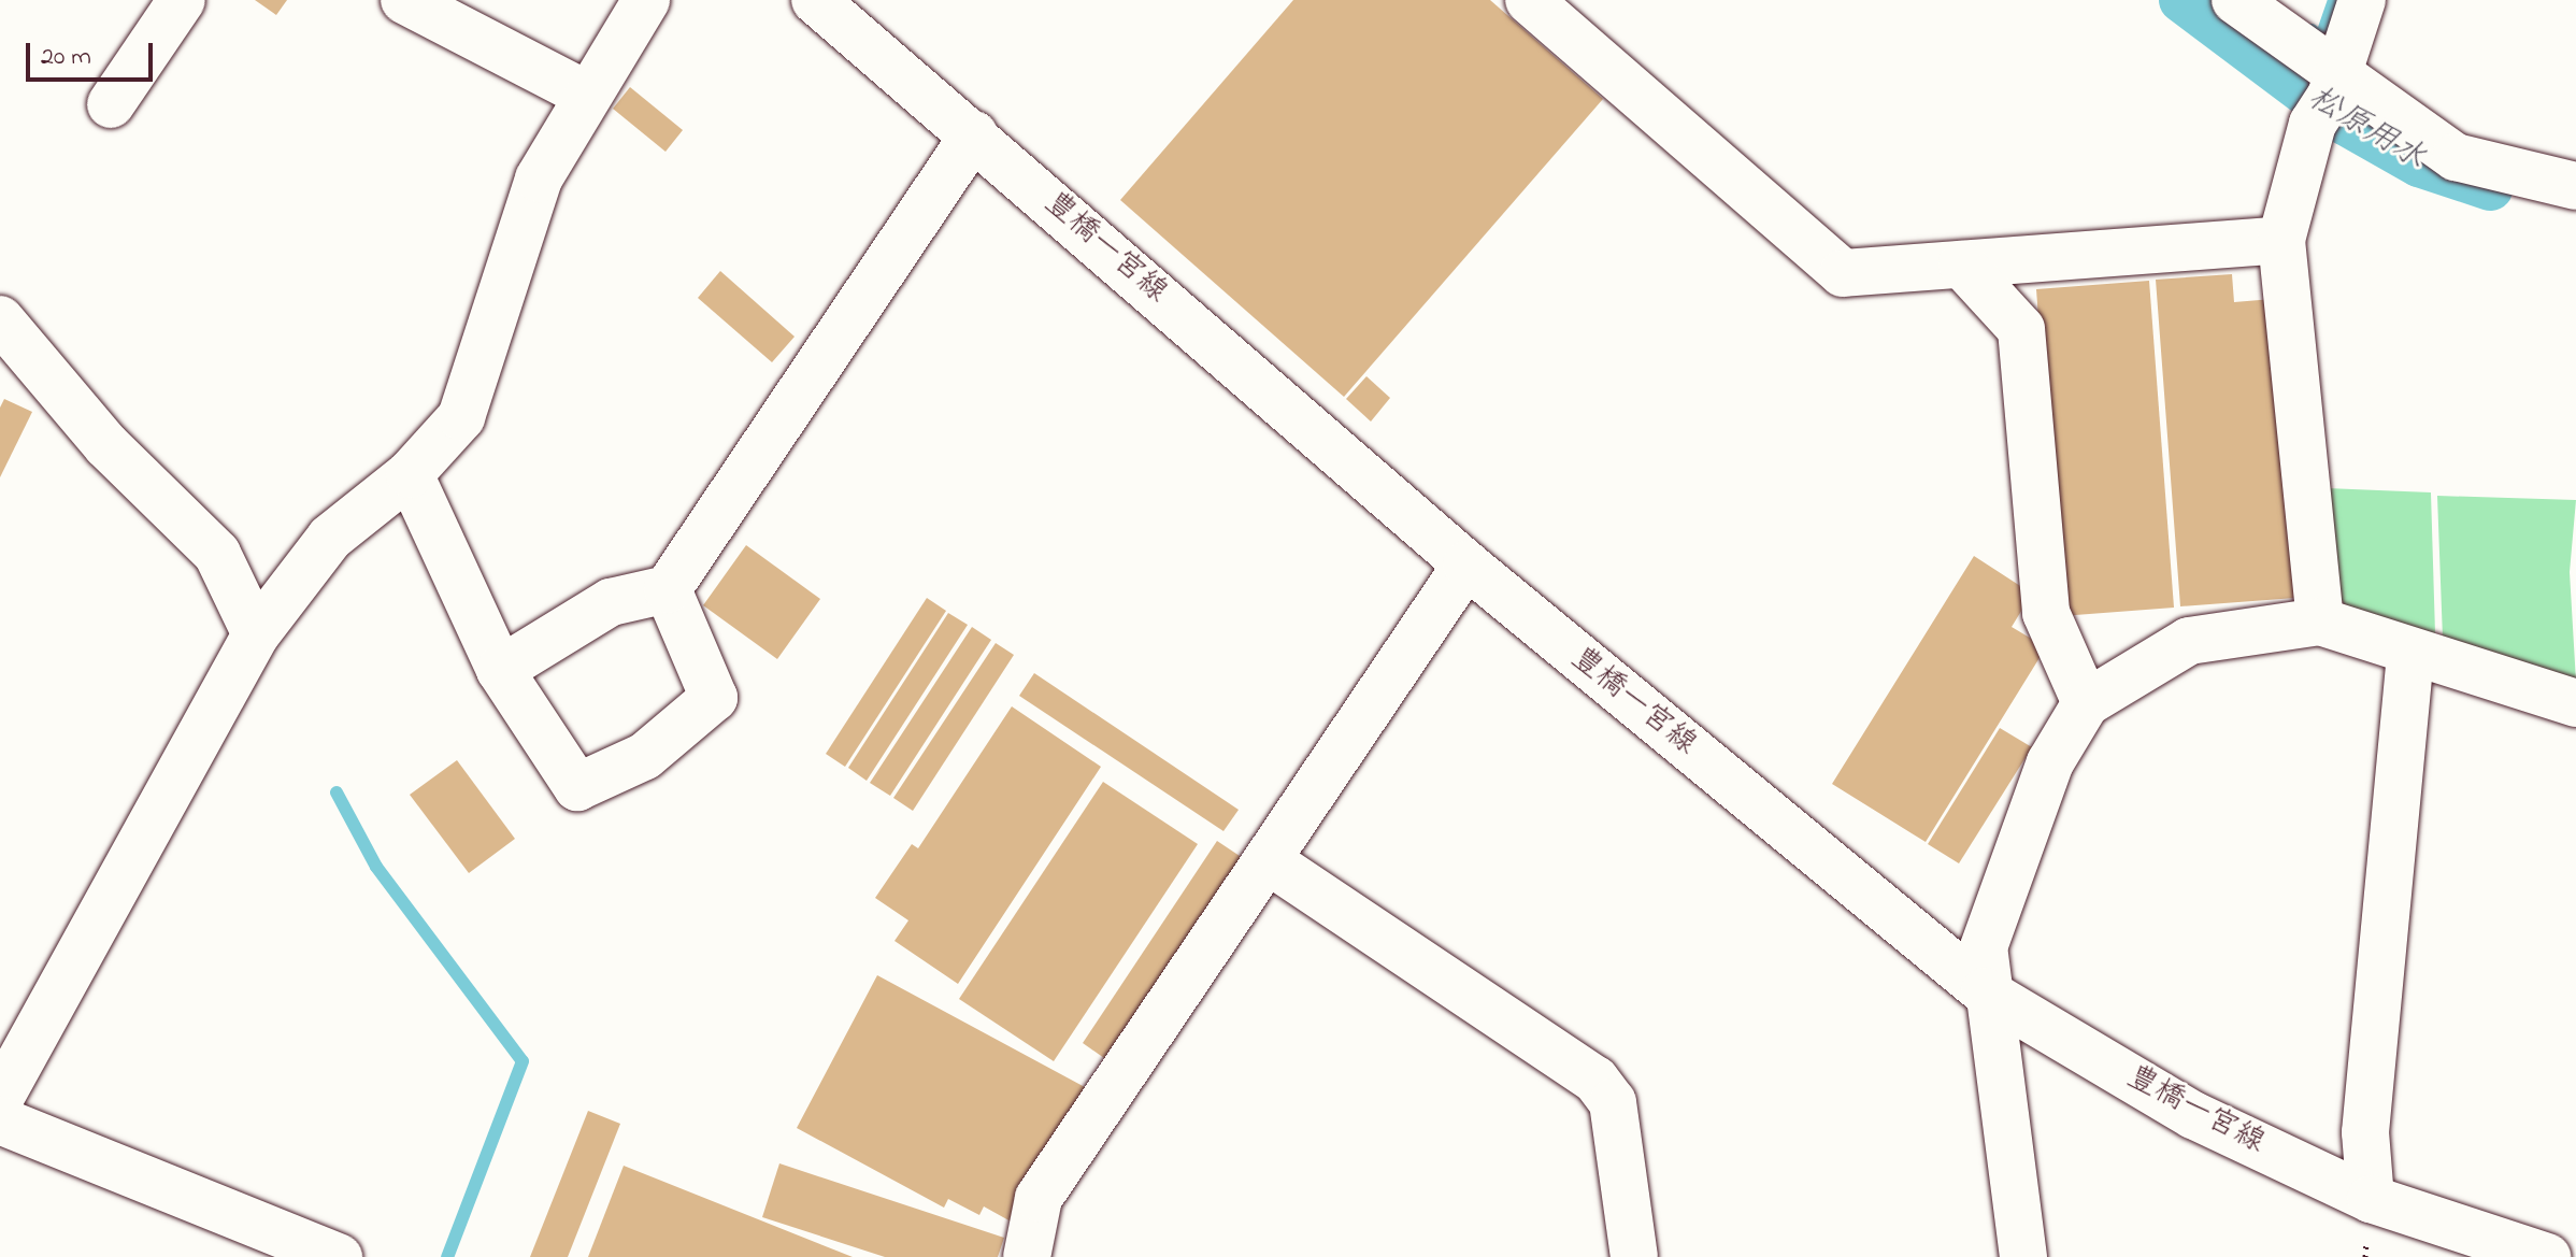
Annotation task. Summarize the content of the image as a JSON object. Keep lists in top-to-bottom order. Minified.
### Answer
{"streets":{"street":["豊橋一宮線"]},"water":["松原用水"],"scale_bar":"20 m"}
